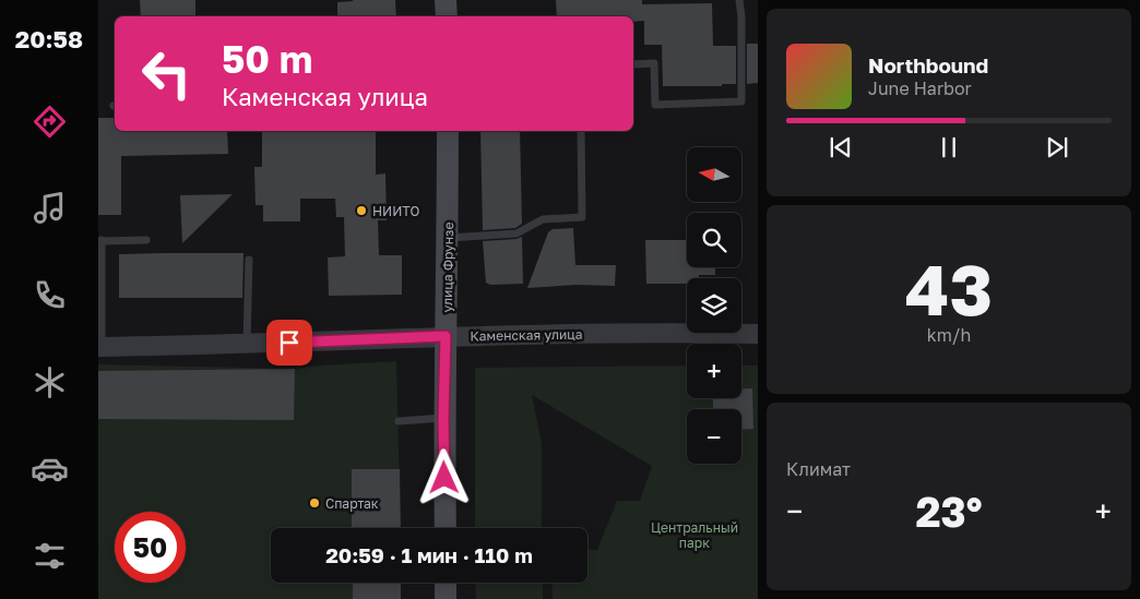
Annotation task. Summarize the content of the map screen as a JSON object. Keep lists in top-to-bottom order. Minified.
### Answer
{"streets":{"main road":["улица Фрунзе"],"street":["Каменская улица"]},"crossings":[["улица Фрунзе","Каменская улица"]],"parks":["Центральный парк"],"places":["НИИТО","Спартак"],"north":"left","page":{"tabs":"20:58","turn":["50 m","Каменская улица"],"song":["Northbound","June Harbor"],"map_buttons":["+","−"],"tile":[["43","km/h"],"Климат"],"heat":["−","23°","+"],"limit":"50","trip":"20:59 · 1 мин · 110 m"}}
